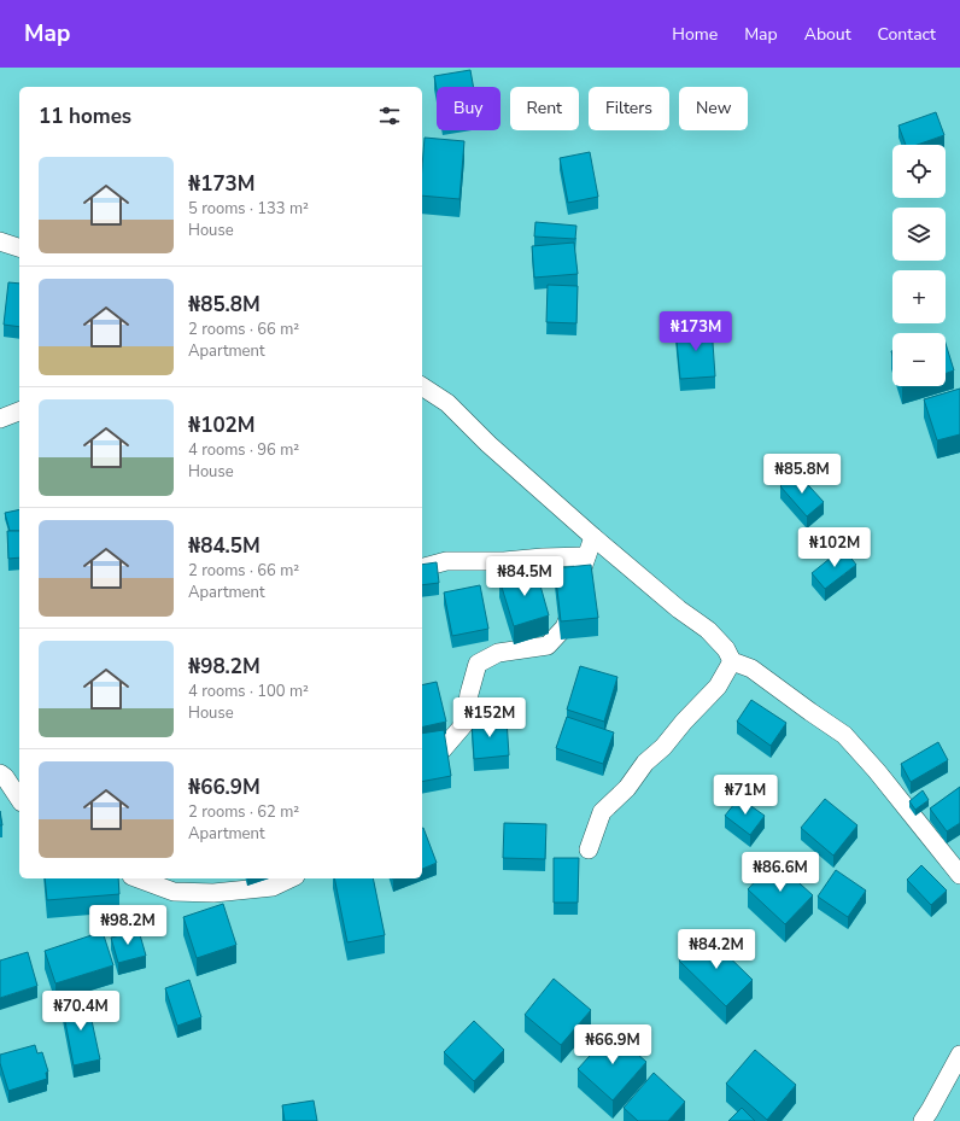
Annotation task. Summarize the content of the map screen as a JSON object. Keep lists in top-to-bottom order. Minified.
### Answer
{"page":{"header":"Map","nav":["Home","Map","About","Contact"],"chip":["Buy","Rent","Filters","New"],"heading":"11 homes","map_buttons":["+","−"],"list":[{"name":"₦173M","note":"5 rooms · 133 m² · House"},{"name":"₦85.8M","note":"2 rooms · 66 m² · Apartment"},{"name":"₦102M","note":"4 rooms · 96 m² · House"},{"name":"₦84.5M","note":"2 rooms · 66 m² · Apartment"},{"name":"₦98.2M","note":"4 rooms · 100 m² · House"},{"name":"₦66.9M","note":"2 rooms · 62 m² · Apartment"}],"price":["₦173M","₦85.8M","₦102M","₦84.5M","₦152M","₦71M","₦86.6M","₦98.2M","₦84.2M","₦70.4M","₦66.9M"]}}
